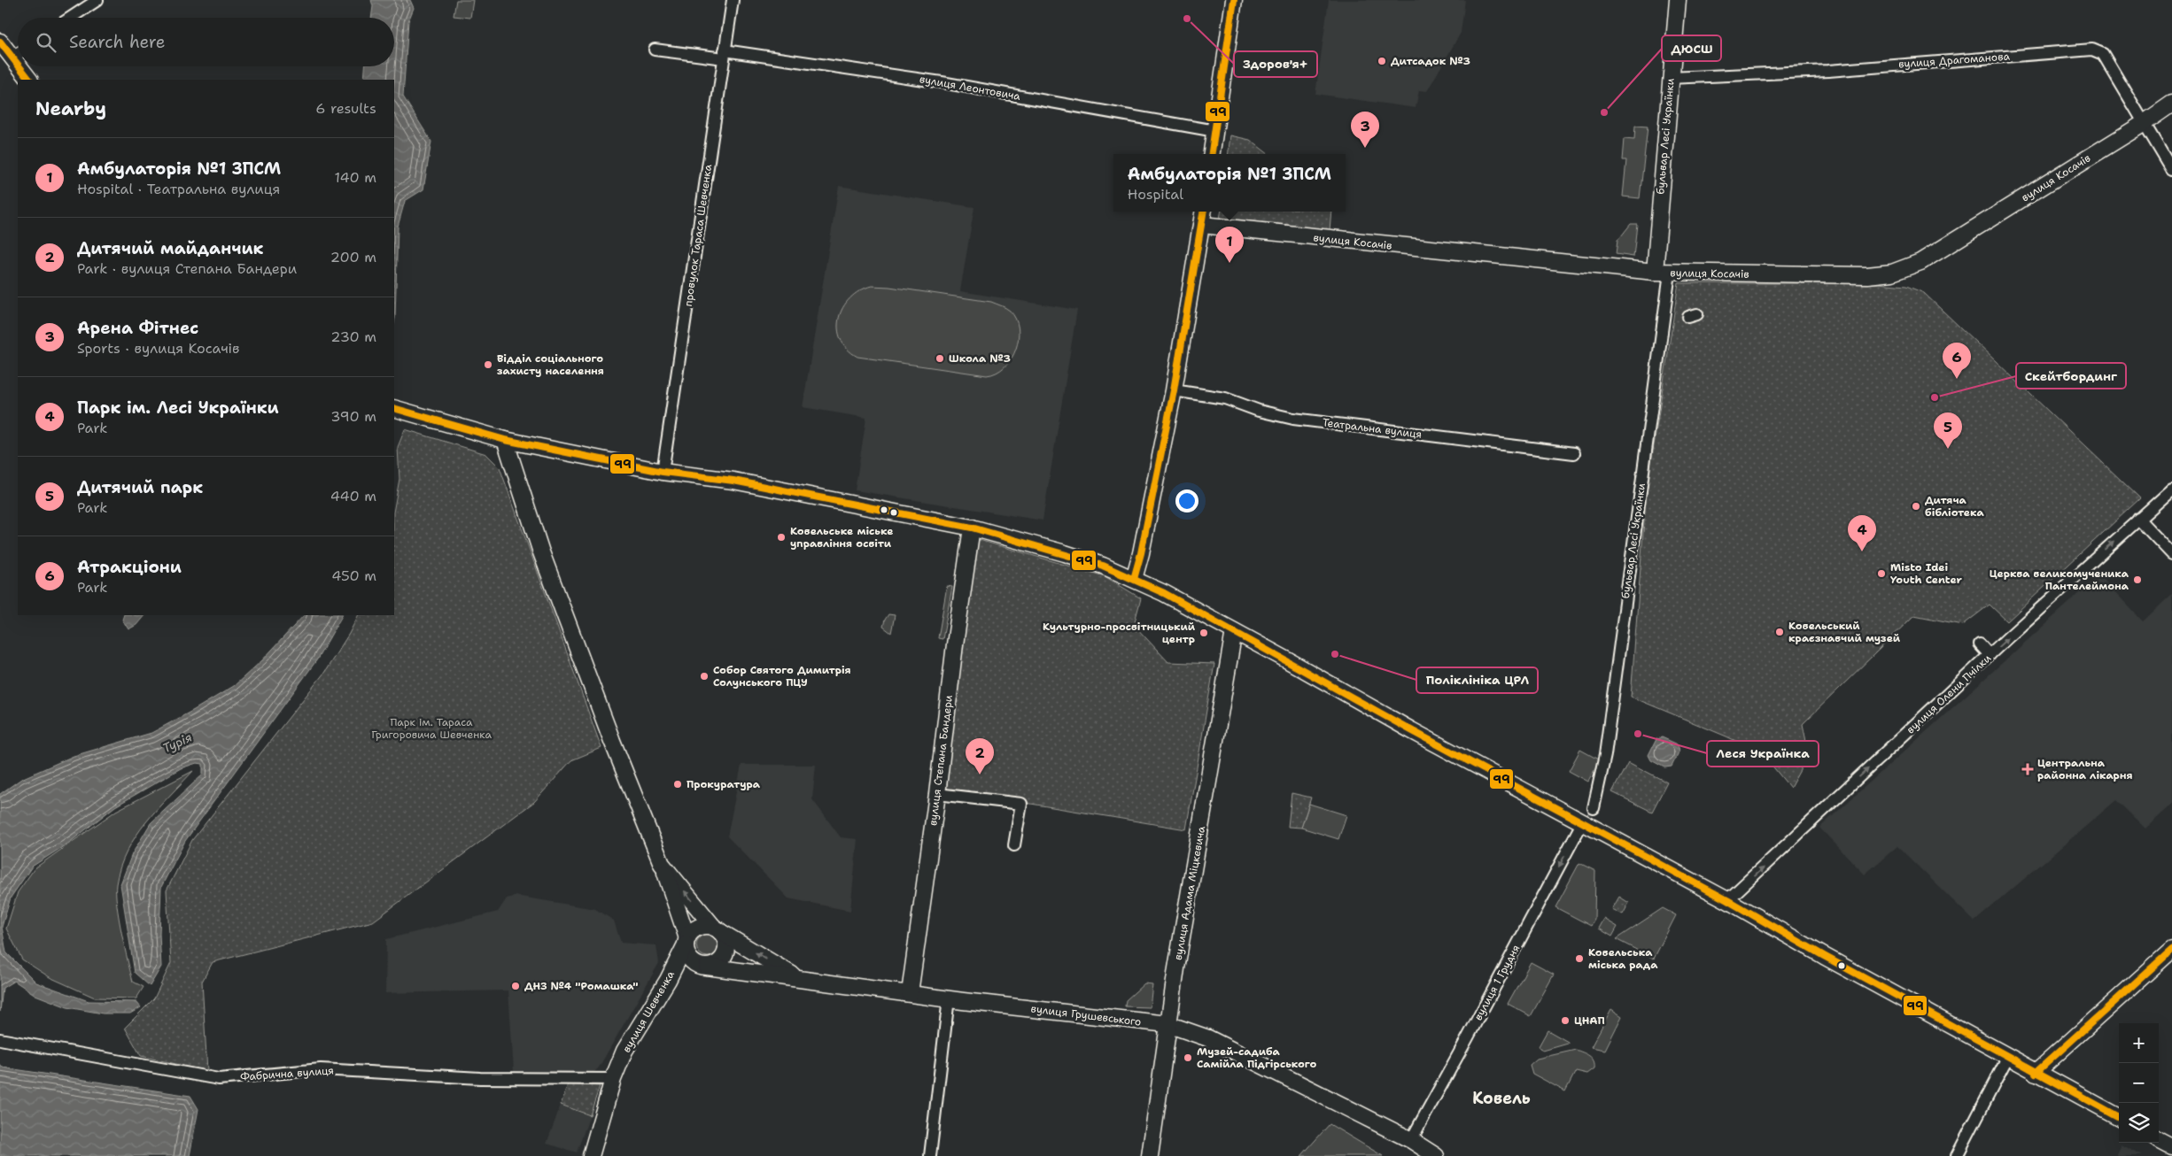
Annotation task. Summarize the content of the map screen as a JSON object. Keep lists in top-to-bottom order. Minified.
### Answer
{"streets":{"street":["вулиця Драгоманова","вулиця Леонтовича","бульвар Лесі Українки","вулиця Косачів","провулок Тараса Шевченка","Театральна вулиця","вулиця Олени Пчілки","вулиця Степана Бандери","вулиця Адама Міцкевича","вулиця 1 Грудня","вулиця Шевченка","вулиця Грушевського","Фабрична вулиця"]},"crossings":[["вулиця Драгоманова","бульвар Лесі Українки"],["вулиця Драгоманова","вулиця Косачів"],["вулиця Леонтовича","провулок Тараса Шевченка"],["бульвар Лесі Українки","вулиця Косачів"],["вулиця Степана Бандери","вулиця Грушевського"],["вулиця Адама Міцкевича","вулиця Грушевського"],["вулиця 1 Грудня","вулиця Грушевського"],["вулиця Шевченка","вулиця Грушевського"],["вулиця Шевченка","Фабрична вулиця"]],"one_way":["вулиця Олени Пчілки","вулиця 1 Грудня"],"districts":["Ковель"],"water":["Турія"],"parks":["Парк ім. Тараса Григоровича Шевченка"],"places":{"other":["Здоров'я+","Дитсадок №3","ДЮСШ","Школа №3","Відділ соціального захисту населення","Скейтбординг","Дитяча бібліотека","Ковельське міське управління освіти","Misto Idei Youth Center","Церква великомученика Пантелеймона","Ковельський краєзнавчий музей","Культурно-просвітницький центр","Поліклініка ЦРЛ","Собор Святого Димитрія Солунського ПЦУ","Леся Українка","Прокуратура","Ковельська міська рада","ДНЗ №4 \"Ромашка\"","ЦНАП","Музей-садиба Самійла Підгірського"],"health":["Центральна районна лікарня"]},"lines":["transit line 99"],"page":{"search":"Search here","heading":["Nearby","6 results"],"pins":["3","1","6","5","4","2"],"list":[{"mark":"1","name":"Амбулаторія №1 ЗПСМ","note":"Hospital · Театральна вулиця","value":"140 m"},{"mark":"2","name":"Дитячий майданчик","note":"Park · вулиця Степана Бандери","value":"200 m"},{"mark":"3","name":"Арена Фітнес","note":"Sports · вулиця Косачів","value":"230 m"},{"mark":"4","name":"Парк ім. Лесі Українки","note":"Park","value":"390 m"},{"mark":"5","name":"Дитячий парк","note":"Park","value":"440 m"},{"mark":"6","name":"Атракціони","note":"Park","value":"450 m"}],"popup":["Амбулаторія №1 ЗПСМ","Hospital"],"map_buttons":["+","−"]}}
